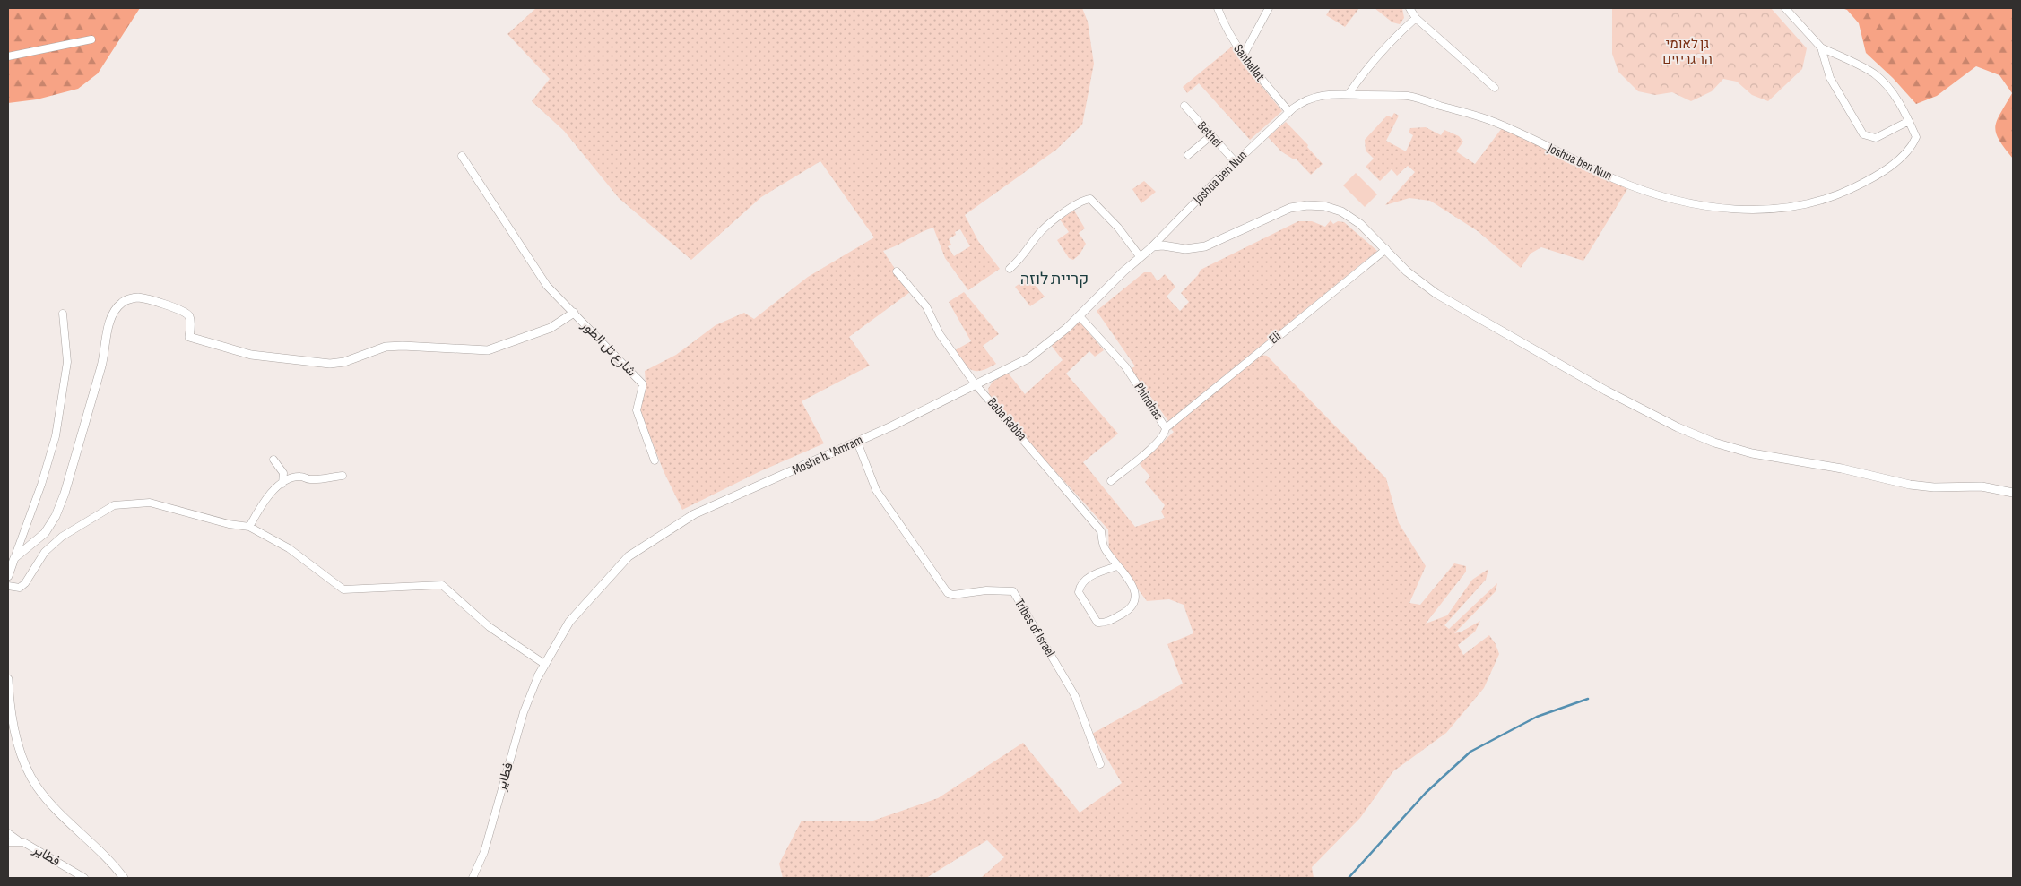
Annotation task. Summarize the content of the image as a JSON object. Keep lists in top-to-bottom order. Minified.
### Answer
{"streets":{"street":["Sanballat","Bethel","Joshua ben Nun","Eli","شارع تل الطور","Phinehas","Baba Rabba","Moshe b. 'Amram","Tribes of Israel","فطاير"]},"crossings":[["Sanballat","Joshua ben Nun"],["Bethel","Joshua ben Nun"],["Joshua ben Nun","Moshe b. 'Amram"],["Eli","Phinehas"],["Phinehas","Moshe b. 'Amram"],["Baba Rabba","Moshe b. 'Amram"],["Moshe b. 'Amram","Tribes of Israel"],["Moshe b. 'Amram","فطاير"]],"districts":["קריית לוזה"],"parks":["גן לאומי הר גריזים"]}
